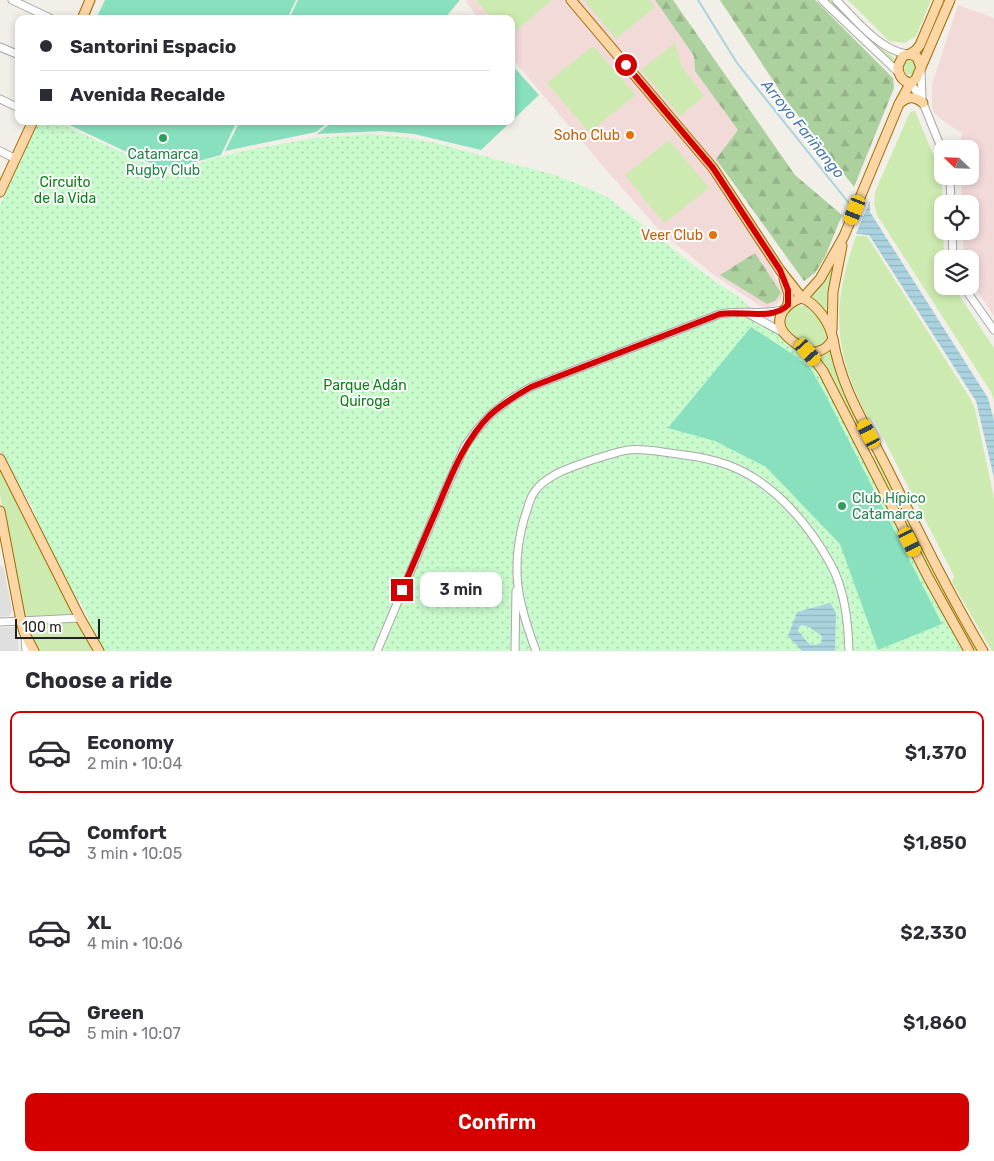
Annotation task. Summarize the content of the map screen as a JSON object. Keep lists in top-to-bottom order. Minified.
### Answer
{"water":["Arroyo Fariñango"],"parks":["Circuito de la Vida","Parque Adán Quiroga"],"places":["Soho Club","Catamarca Rugby Club","Veer Club","Club Hípico Catamarca"],"scale_bar":"100 m","north":"top left","page":{"banner":["Santorini Espacio","Avenida Recalde"],"bubble":"3 min","scale":"100 m","heading":"Choose a ride","list":[{"name":"Economy","note":"2 min · 10:04","value":"$1,370"},{"name":"Comfort","note":"3 min · 10:05","value":"$1,850"},{"name":"XL","note":"4 min · 10:06","value":"$2,330"},{"name":"Green","note":"5 min · 10:07","value":"$1,860"}],"buttons":"Confirm"}}
